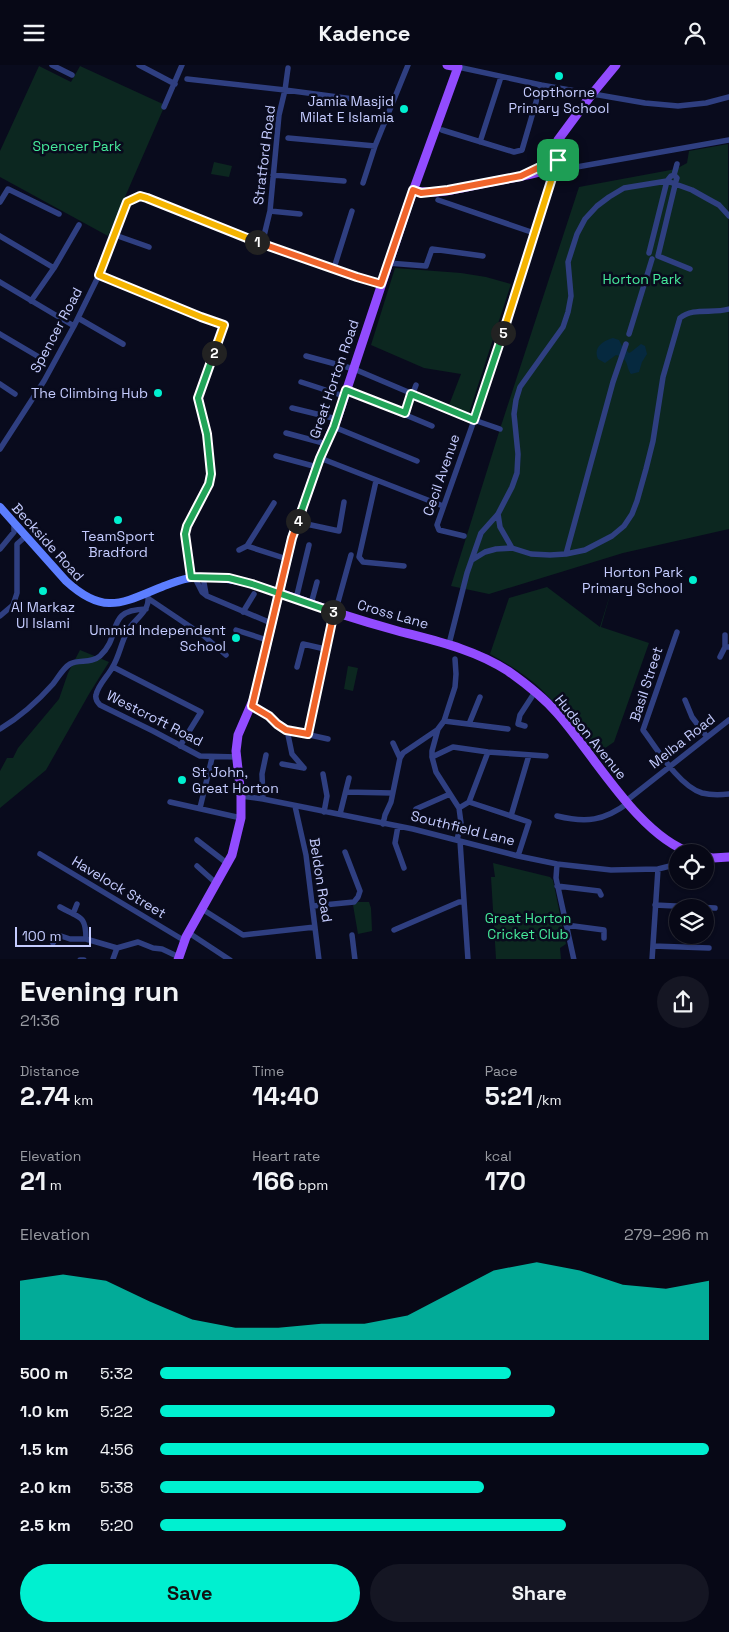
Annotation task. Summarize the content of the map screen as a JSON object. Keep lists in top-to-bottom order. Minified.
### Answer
{"streets":{"main road":["Great Horton Road","Cross Lane","Hudson Avenue"],"street":["Stratford Road","Spencer Road","Cecil Avenue","Beckside Road","Basil Street","Westcroft Road","Melba Road","Southfield Lane","Beldon Road","Havelock Street"]},"crossings":[["Stratford Road","Spencer Road"],["Great Horton Road","Beckside Road"],["Great Horton Road","Cross Lane"],["Great Horton Road","Westcroft Road"],["Great Horton Road","Southfield Lane"],["Great Horton Road","Havelock Street"],["Beckside Road","Cross Lane"],["Beckside Road","Westcroft Road"],["Cross Lane","Hudson Avenue"],["Basil Street","Melba Road"],["Hudson Avenue","Melba Road"],["Southfield Lane","Beldon Road"]],"parks":["Spencer Park","Horton Park","Great Horton Cricket Club"],"places":["Copthorne Primary School","Jamia Masjid Milat E Islamia","The Climbing Hub","TeamSport Bradford","Horton Park Primary School","Al Markaz Ul Islami","Ummid Independent School","St John, Great Horton"],"scale_bar":"100 m","page":{"header":"Kadence","pins":["1","5","2","4","3"],"scale":"100 m","heading":["Evening run","21:36"],"stats":[["Distance","2.74 km"],["Time","14:40"],["Pace","5:21 /km"],["Elevation","21 m"],["Heart rate","166 bpm"],["kcal","170"]],"chart":["Elevation","279–296 m"],"list":[{"name":"500 m","note":"5:32"},{"name":"1.0 km","note":"5:22"},{"name":"1.5 km","note":"4:56"},{"name":"2.0 km","note":"5:38"},{"name":"2.5 km","note":"5:20"}],"buttons":["Save","Share"]}}
